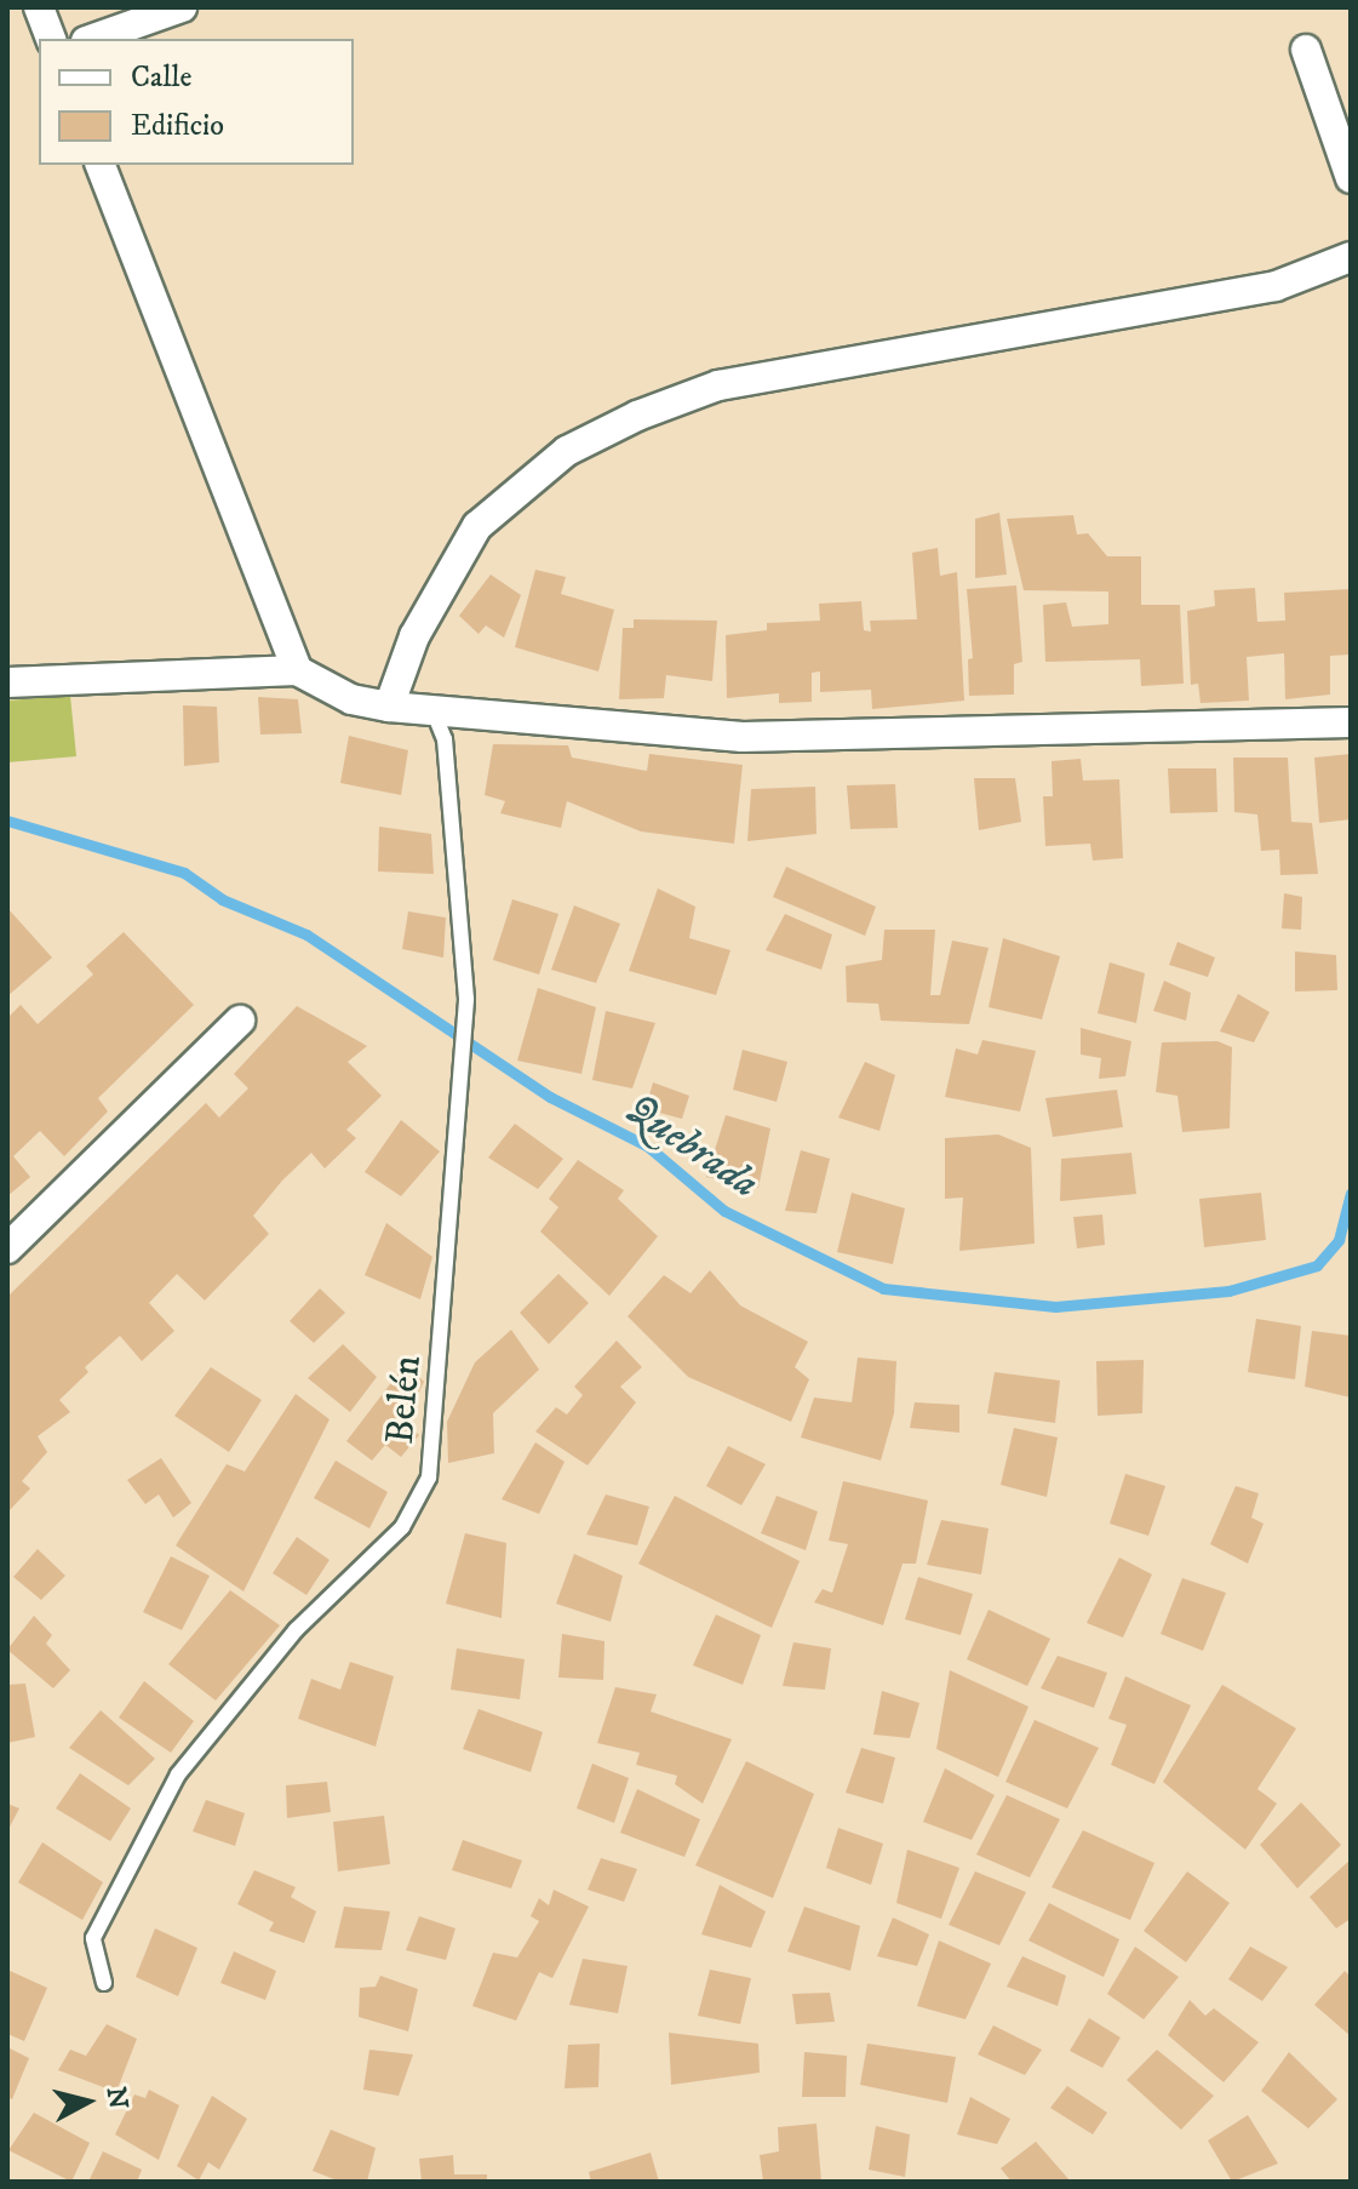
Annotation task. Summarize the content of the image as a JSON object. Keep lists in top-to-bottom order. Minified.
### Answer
{"streets":{"lane":["Belén"]},"water":["Quebrada"],"legend":["Calle","Edificio"],"north":"right"}
